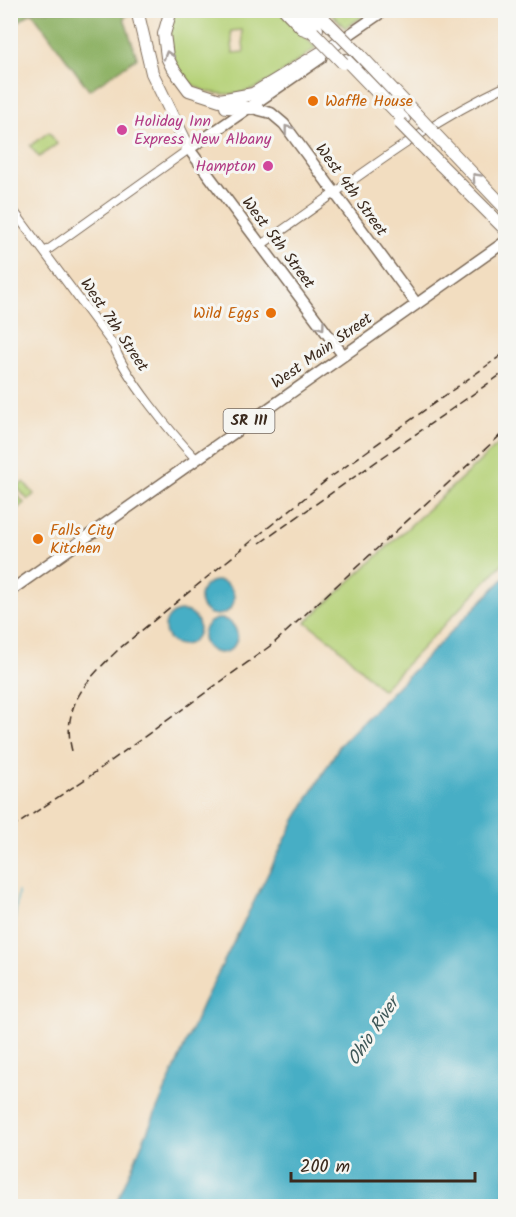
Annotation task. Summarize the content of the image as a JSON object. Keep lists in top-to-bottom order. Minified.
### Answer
{"streets":{"main road":["West 4th Street","West 5th Street","West Main Street","SR 111"],"street":["West 7th Street"]},"crossings":[["West 4th Street","West Main Street"],["West 5th Street","West Main Street"],["West 7th Street","West Main Street"]],"one_way":["West 4th Street","West 5th Street"],"water":["Ohio River"],"places":["Waffle House","Holiday Inn Express New Albany","Hampton","Wild Eggs","Falls City Kitchen"],"scale_bar":"200 m"}
